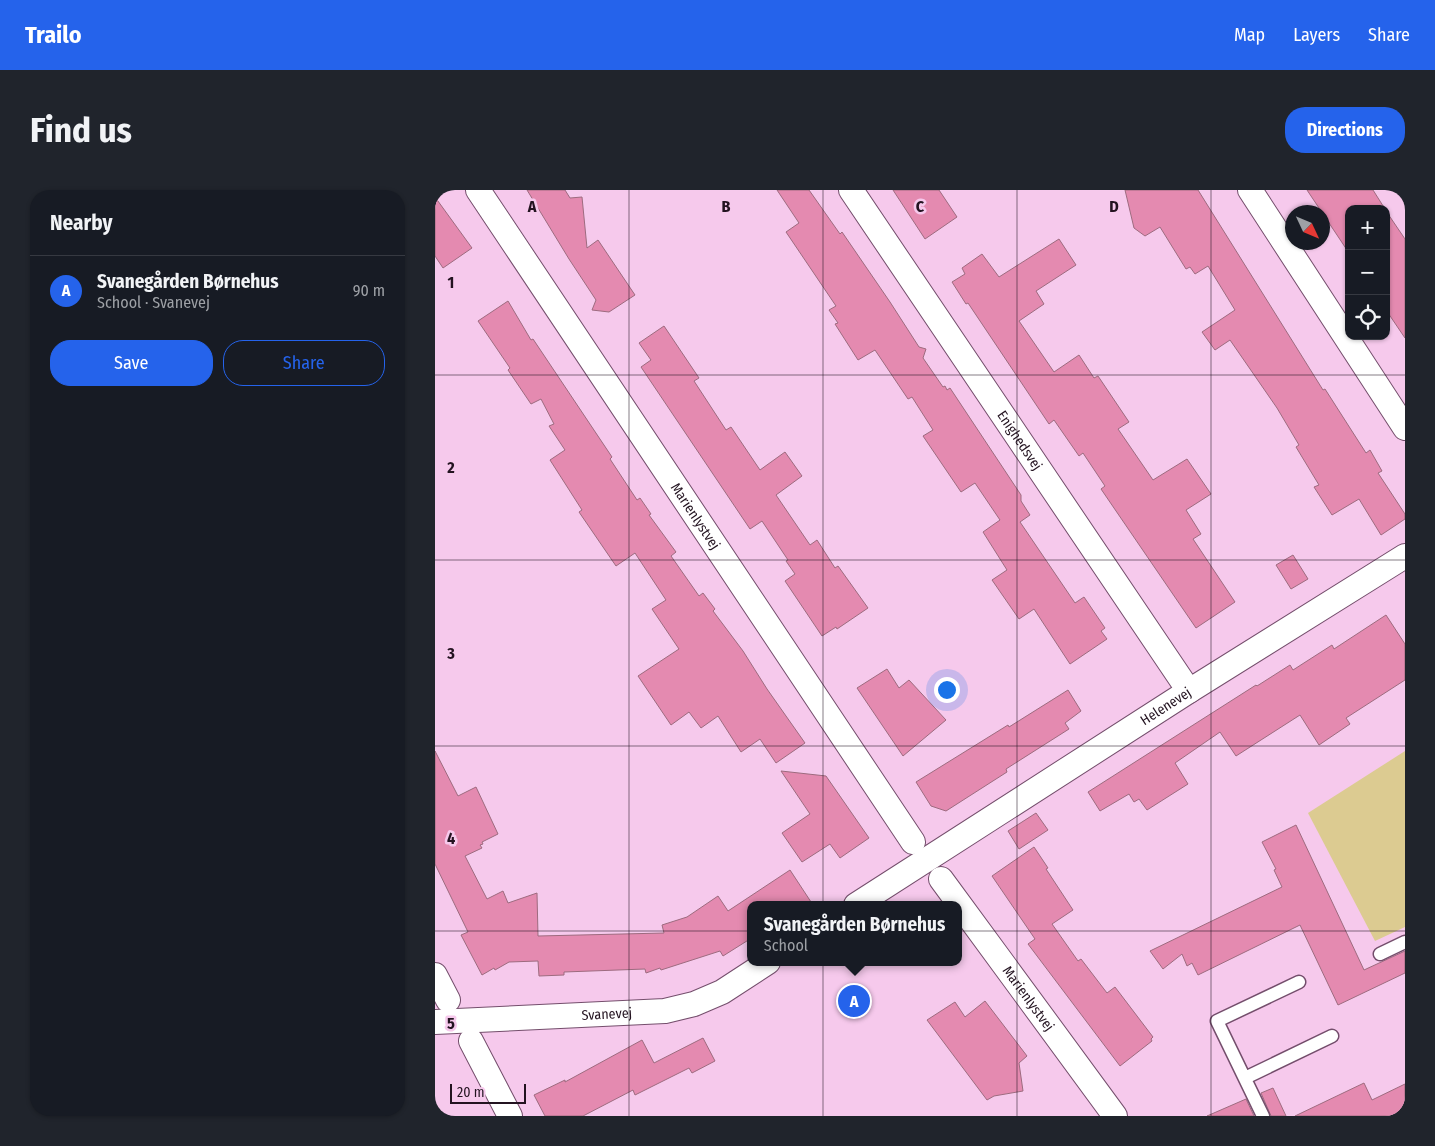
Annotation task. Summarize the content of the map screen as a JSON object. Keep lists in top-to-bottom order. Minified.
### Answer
{"streets":{"street":["Enighedsvej","Marienlystvej","Helenevej","Svanevej"]},"crossings":[["Enighedsvej","Helenevej"],["Marienlystvej","Helenevej"]],"scale_bar":"20 m","north":"bottom right","page":{"header":"Trailo","nav":["Map","Layers","Share"],"buttons":["Directions",["Save","Share"]],"title":"Find us","heading":"Nearby","map_buttons":["+","−"],"list":[{"mark":"A","name":"Svanegården Børnehus","note":"School · Svanevej","value":"90 m"}],"popup":["Svanegården Børnehus","School"],"pins":"A","scale":"20 m"},"grid":{"columns":["A","B","C","D"],"rows":["1","2","3","4","5"]}}
